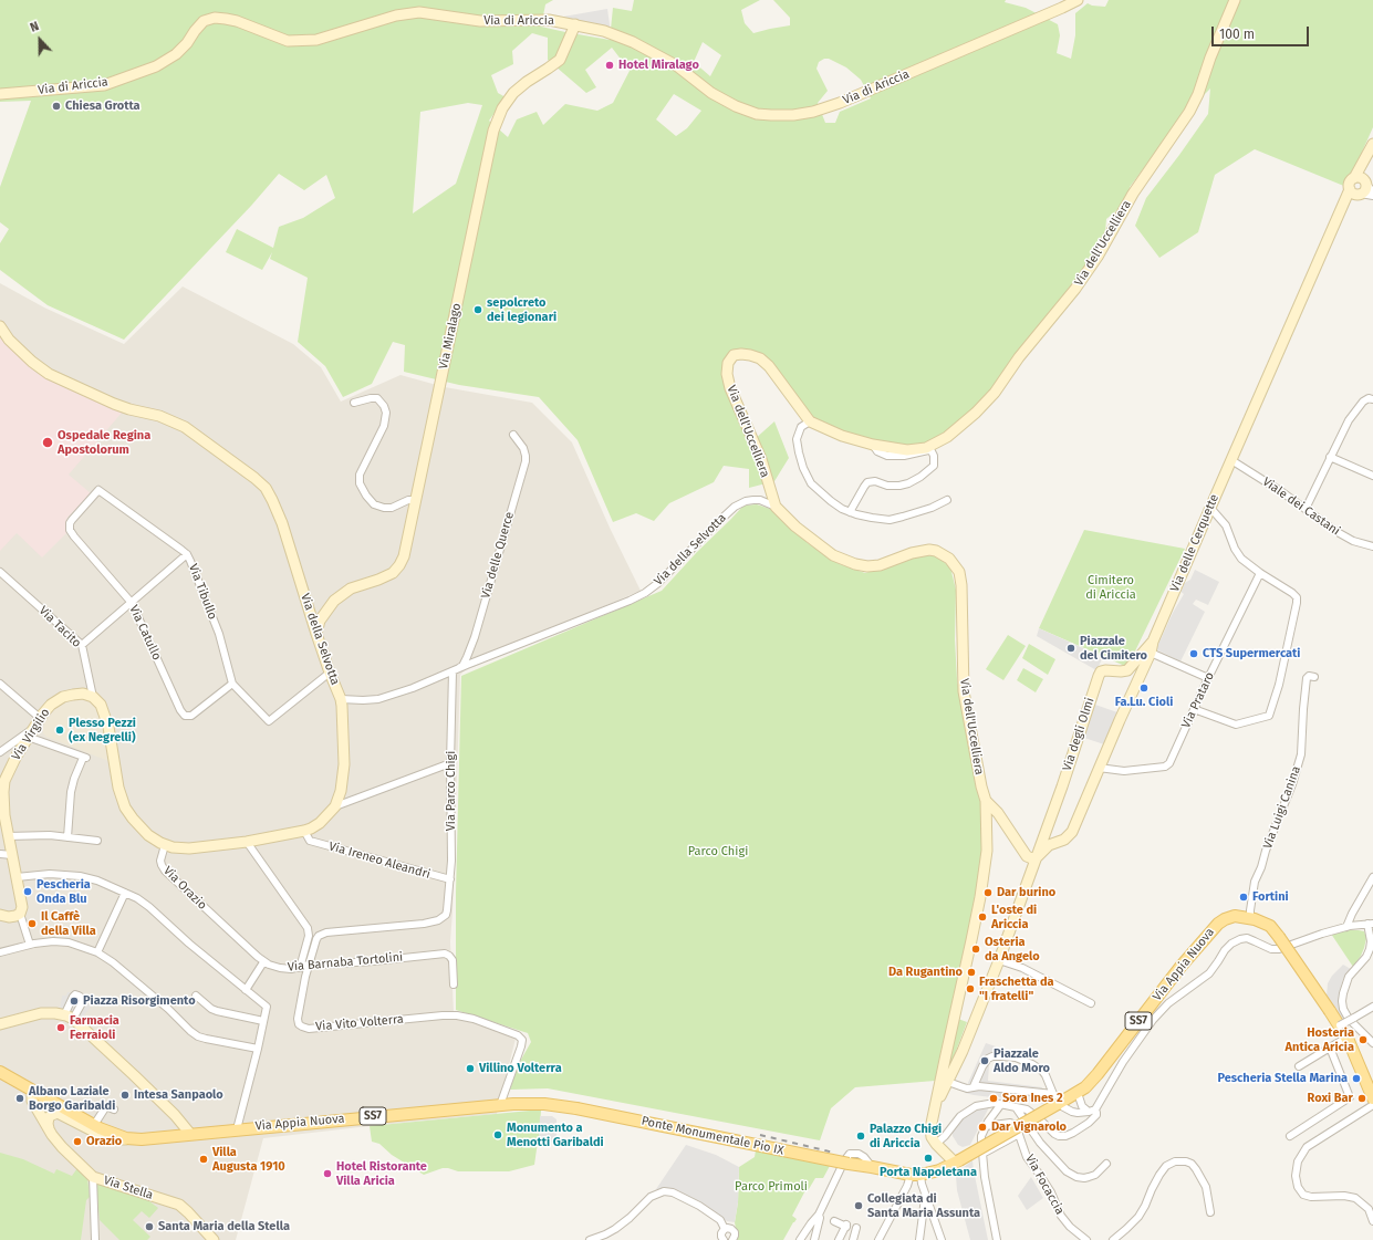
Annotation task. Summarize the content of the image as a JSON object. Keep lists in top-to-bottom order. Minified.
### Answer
{"streets":{"main road":["Via Appia Nuova","SS7","Ponte Monumentale Pio IX"],"street":["Via di Ariccia","Via dell'Uccelliera","Via Miralago","Viale dei Castani","Via delle Cerquette","Via della Selvotta","Via delle Querce","Via Tibullo","Via Tacito","Via Catullo","Via Prataro","Via Virgilio","Via degli Olmi","Via Parco Chigi","Via Luigi Canina","Via Ireneo Aleandri","Via Orazio","Via Barnaba Tortolini","Via Vito Volterra","Via Focaccia","Via Stella"]},"crossings":[["Via di Ariccia","Via Miralago"],["Via dell'Uccelliera","Via della Selvotta"],["Via Miralago","Via della Selvotta"],["Viale dei Castani","Via delle Cerquette"],["Via delle Cerquette","Via Prataro"],["Via delle Cerquette","Via degli Olmi"],["Via della Selvotta","Via delle Querce"],["Via della Selvotta","Via Parco Chigi"],["Via delle Querce","Via Parco Chigi"],["Via Tibullo","Via Catullo"],["Via Tacito","Via Virgilio"],["Via Parco Chigi","Via Ireneo Aleandri"],["Via Parco Chigi","Via Vito Volterra"],["Via Luigi Canina","Via Appia Nuova"],["Via Orazio","Via Barnaba Tortolini"],["Via Barnaba Tortolini","Via Vito Volterra"],["Via Appia Nuova","SS7"],["Via Appia Nuova","Via Vito Volterra"],["Via Appia Nuova","Ponte Monumentale Pio IX"],["Via Appia Nuova","Via Stella"],["SS7","Via Stella"]],"parks":["Cimitero di Ariccia","Parco Chigi","Parco Primoli"],"places":["Hotel Miralago","Chiesa Grotta","sepolcreto dei legionari","Ospedale Regina Apostolorum","Piazzale del Cimitero","CTS Supermercati","Fa.Lu. Cioli","Plesso Pezzi (ex Negrelli)","Pescheria Onda Blu","Dar burino","Fortini","L'oste di Ariccia","Il Caffè della Villa","Osteria da Angelo","Da Rugantino","Fraschetta da \"I fratelli\"","Piazza Risorgimento","Farmacia Ferraioli","Hosteria Antica Aricia","Piazzale Aldo Moro","Villino Volterra","Pescheria Stella Marina","Intesa Sanpaolo","Albano Laziale Borgo Garibaldi","Sora Ines 2","Roxi Bar","Dar Vignarolo","Monumento a Menotti Garibaldi","Palazzo Chigi di Ariccia","Orazio","Porta Napoletana","Villa Augusta 1910","Hotel Ristorante Villa Aricia","Collegiata di Santa Maria Assunta","Santa Maria della Stella"],"scale_bar":"100 m","north":"top"}
